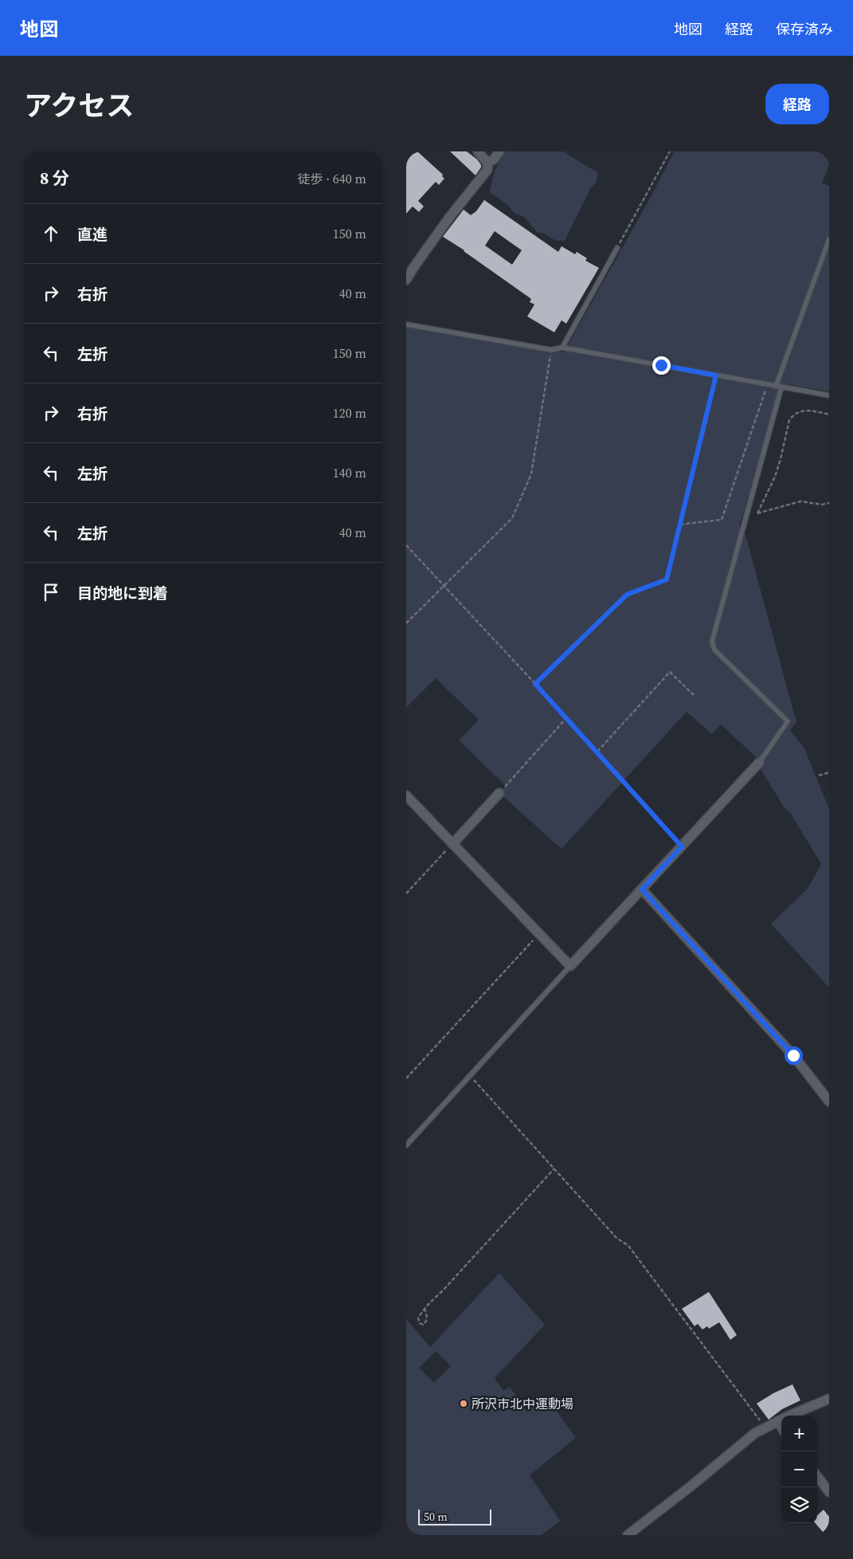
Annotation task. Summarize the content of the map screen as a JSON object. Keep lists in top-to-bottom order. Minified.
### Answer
{"places":["所沢市北中運動場"],"scale_bar":"50 m","page":{"header":"地図","nav":["地図","経路","保存済み"],"title":"アクセス","buttons":"経路","heading":["8 分","徒歩 · 640 m"],"list":[["直進","150 m"],["右折","40 m"],["左折","150 m"],["右折","120 m"],["左折","140 m"],["左折","40 m"],"目的地に到着"],"map_buttons":["+","−"],"scale":"50 m"}}
